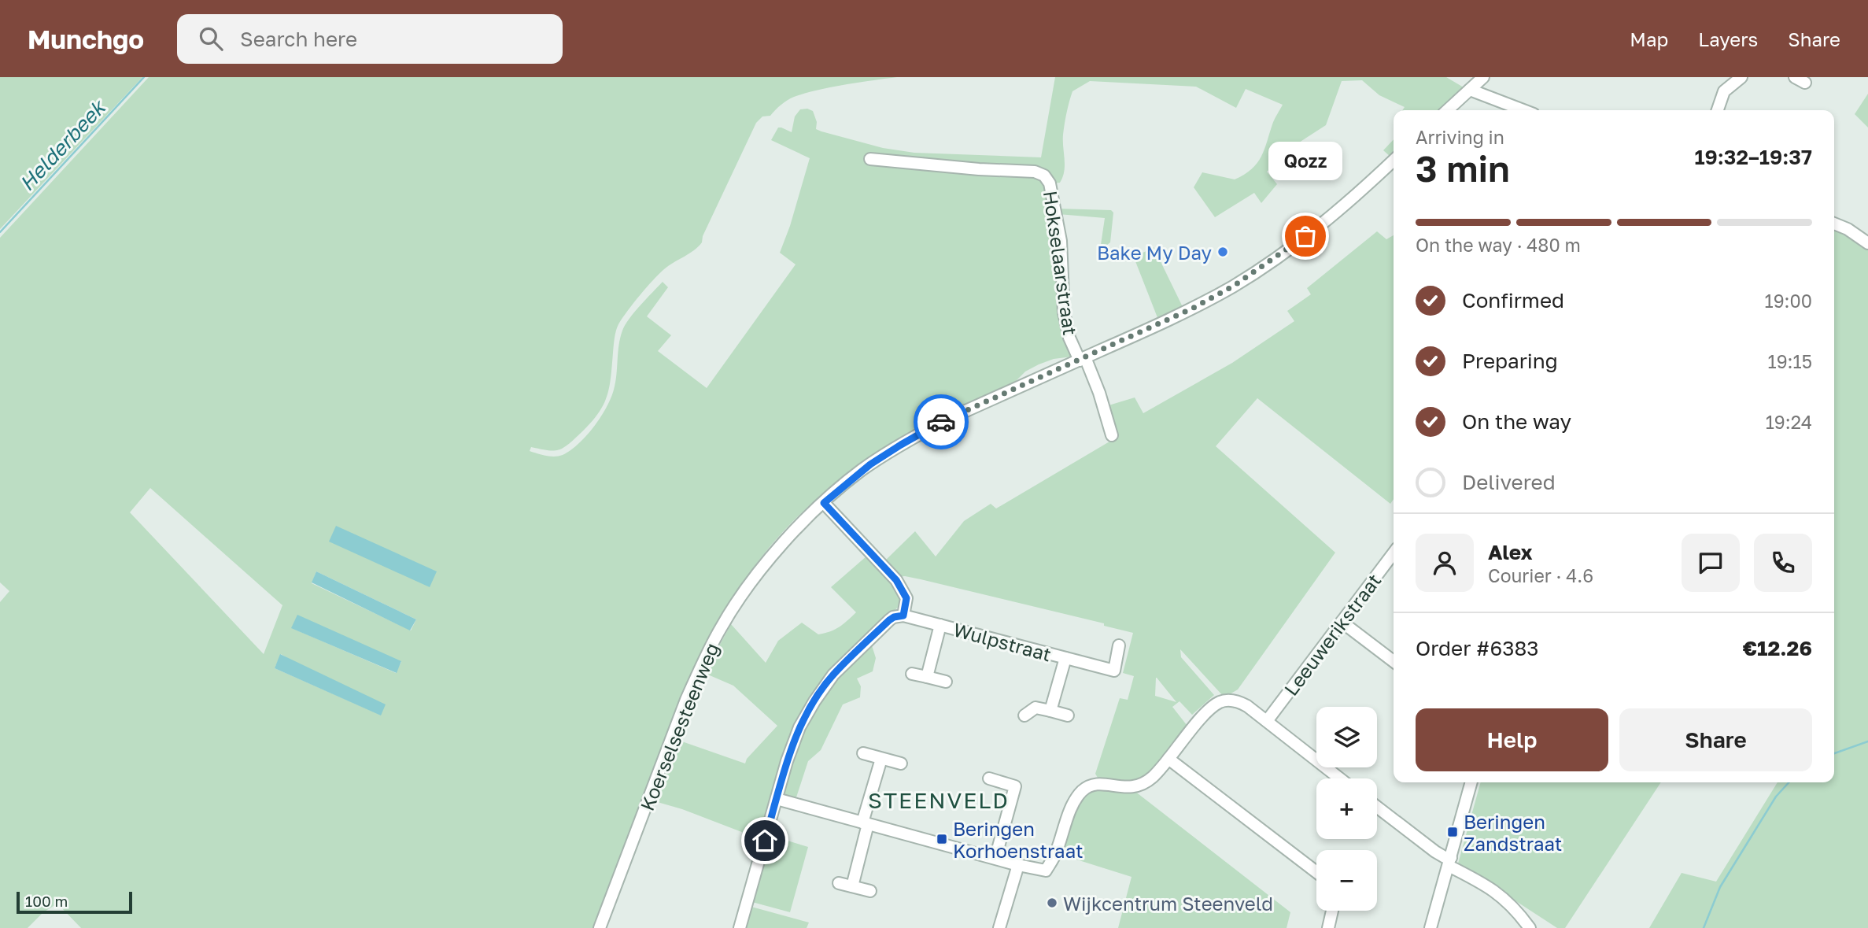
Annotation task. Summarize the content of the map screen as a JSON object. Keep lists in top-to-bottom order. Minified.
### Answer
{"streets":{"street":["Hokselaarstraat","Leeuwerikstraat","Wulpstraat","Koerselsesteenweg"]},"crossings":[["Hokselaarstraat","Koerselsesteenweg"]],"districts":["STEENVELD"],"water":["Helderbeek"],"places":{"other":["Qozz","Bake My Day","Wijkcentrum Steenveld"],"transit":["Beringen Zandstraat","Beringen Korhoenstraat"]},"scale_bar":"100 m","page":{"header":"Munchgo","search":"Search here","nav":["Map","Layers","Share"],"heading":["3 min","Arriving in","19:32–19:37"],"panel":["Alex","Courier · 4.6","Order #6383","€12.26"],"bubble":"Qozz","bar":"On the way · 480 m","list":[["Confirmed","19:00"],["Preparing","19:15"],["On the way","19:24"],"Delivered"],"buttons":["Help","Share"],"map_buttons":["+","−"],"scale":"100 m"}}
